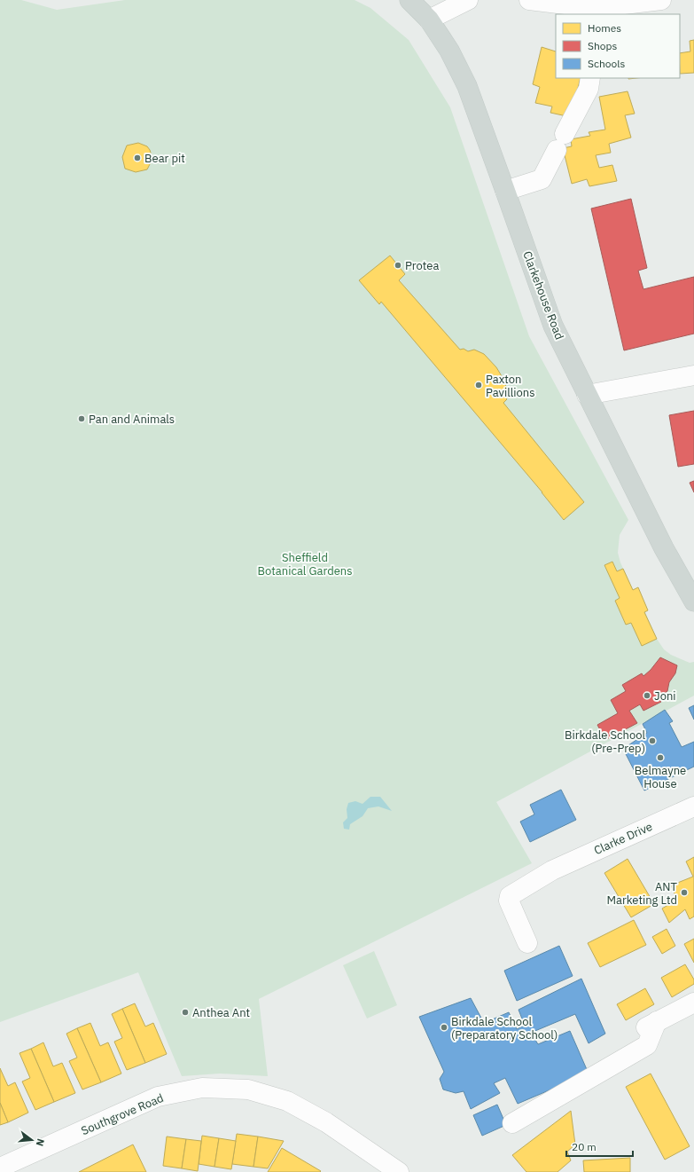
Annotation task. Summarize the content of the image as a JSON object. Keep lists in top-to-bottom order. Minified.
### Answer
{"streets":{"main road":["Clarkehouse Road"],"street":["Clarke Drive","Southgrove Road"]},"parks":["Sheffield Botanical Gardens"],"places":["Bear pit","Protea","Paxton Pavillions","Pan and Animals","Joni","Birkdale School (Pre-Prep)","Belmayne House","ANT Marketing Ltd","Anthea Ant","Birkdale School (Preparatory School)"],"legend":["Homes","Shops","Schools"],"scale_bar":"20 m","north":"right"}
